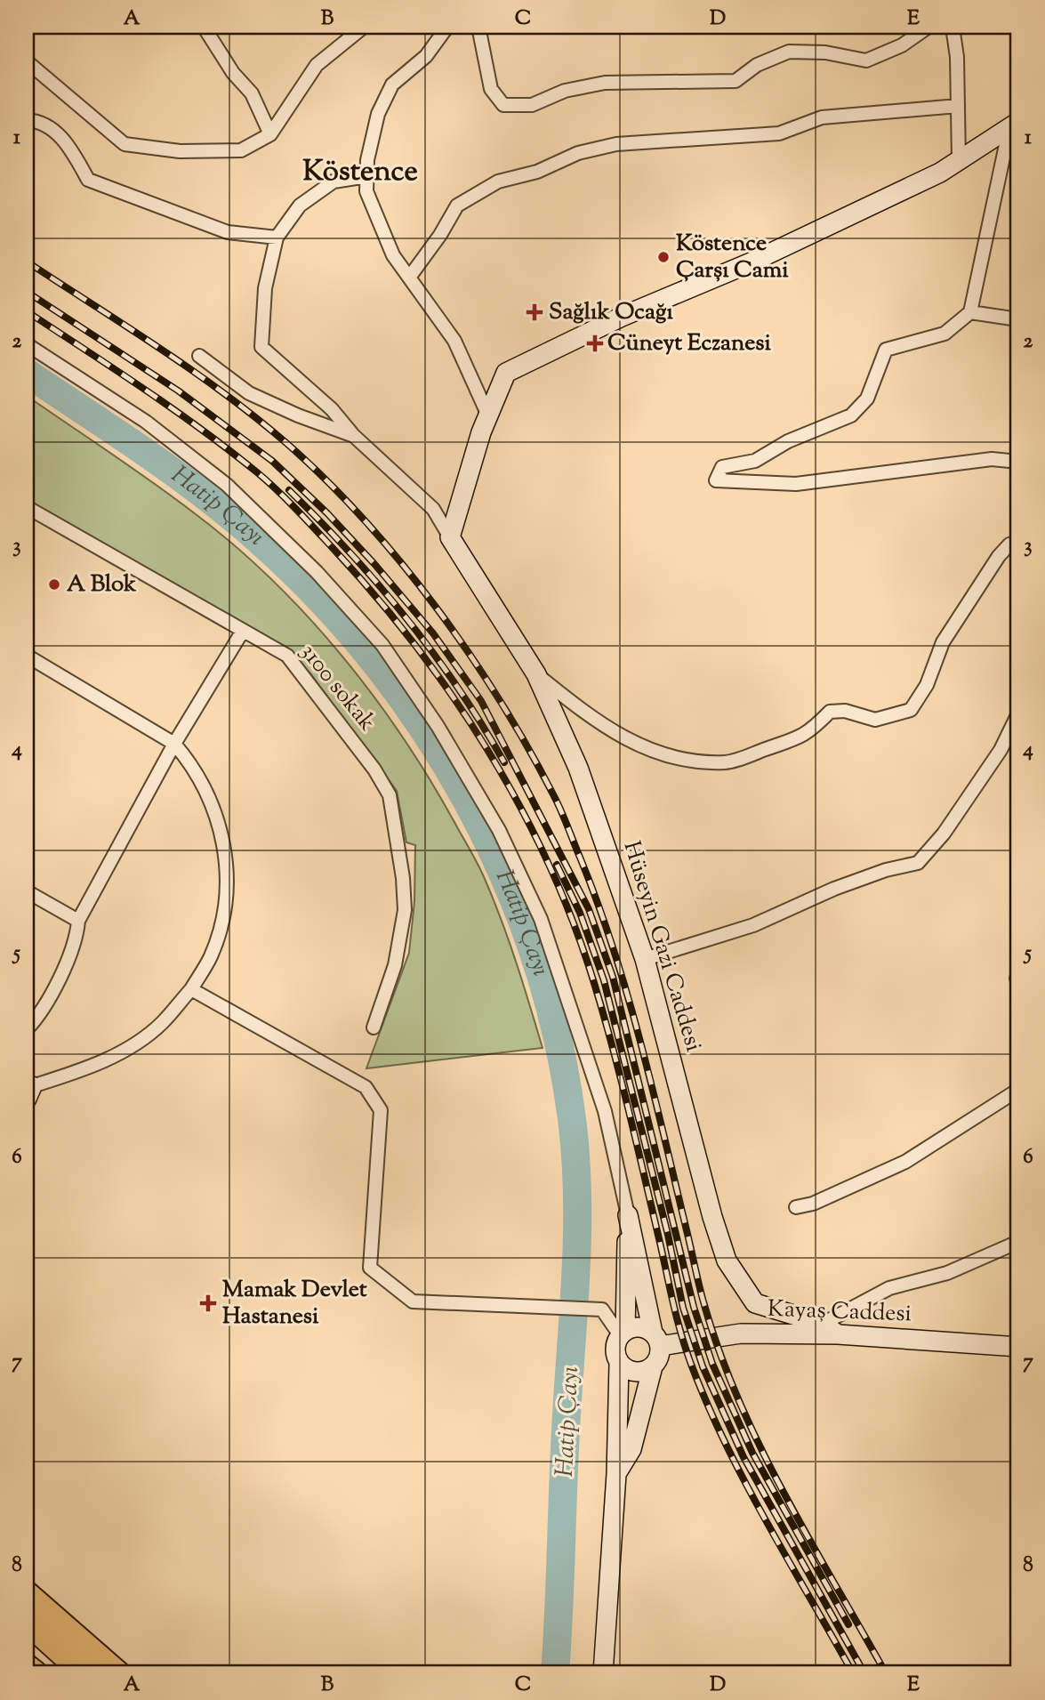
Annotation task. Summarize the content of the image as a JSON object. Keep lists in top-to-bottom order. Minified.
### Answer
{"streets":{"street":["3100 sokak","Hüseyin Gazi Caddesi","Kayaş Caddesi"]},"crossings":[["Hüseyin Gazi Caddesi","Kayaş Caddesi"]],"districts":["Köstence"],"water":["Hatip Çayı"],"places":{"other":["Köstence Çarşı Cami","A Blok"],"health":["Sağlık Ocağı","Cüneyt Eczanesi","Mamak Devlet Hastanesi"]},"grid":{"columns":["A","B","C","D","E"],"rows":["1","2","3","4","5","6","7","8"]}}
